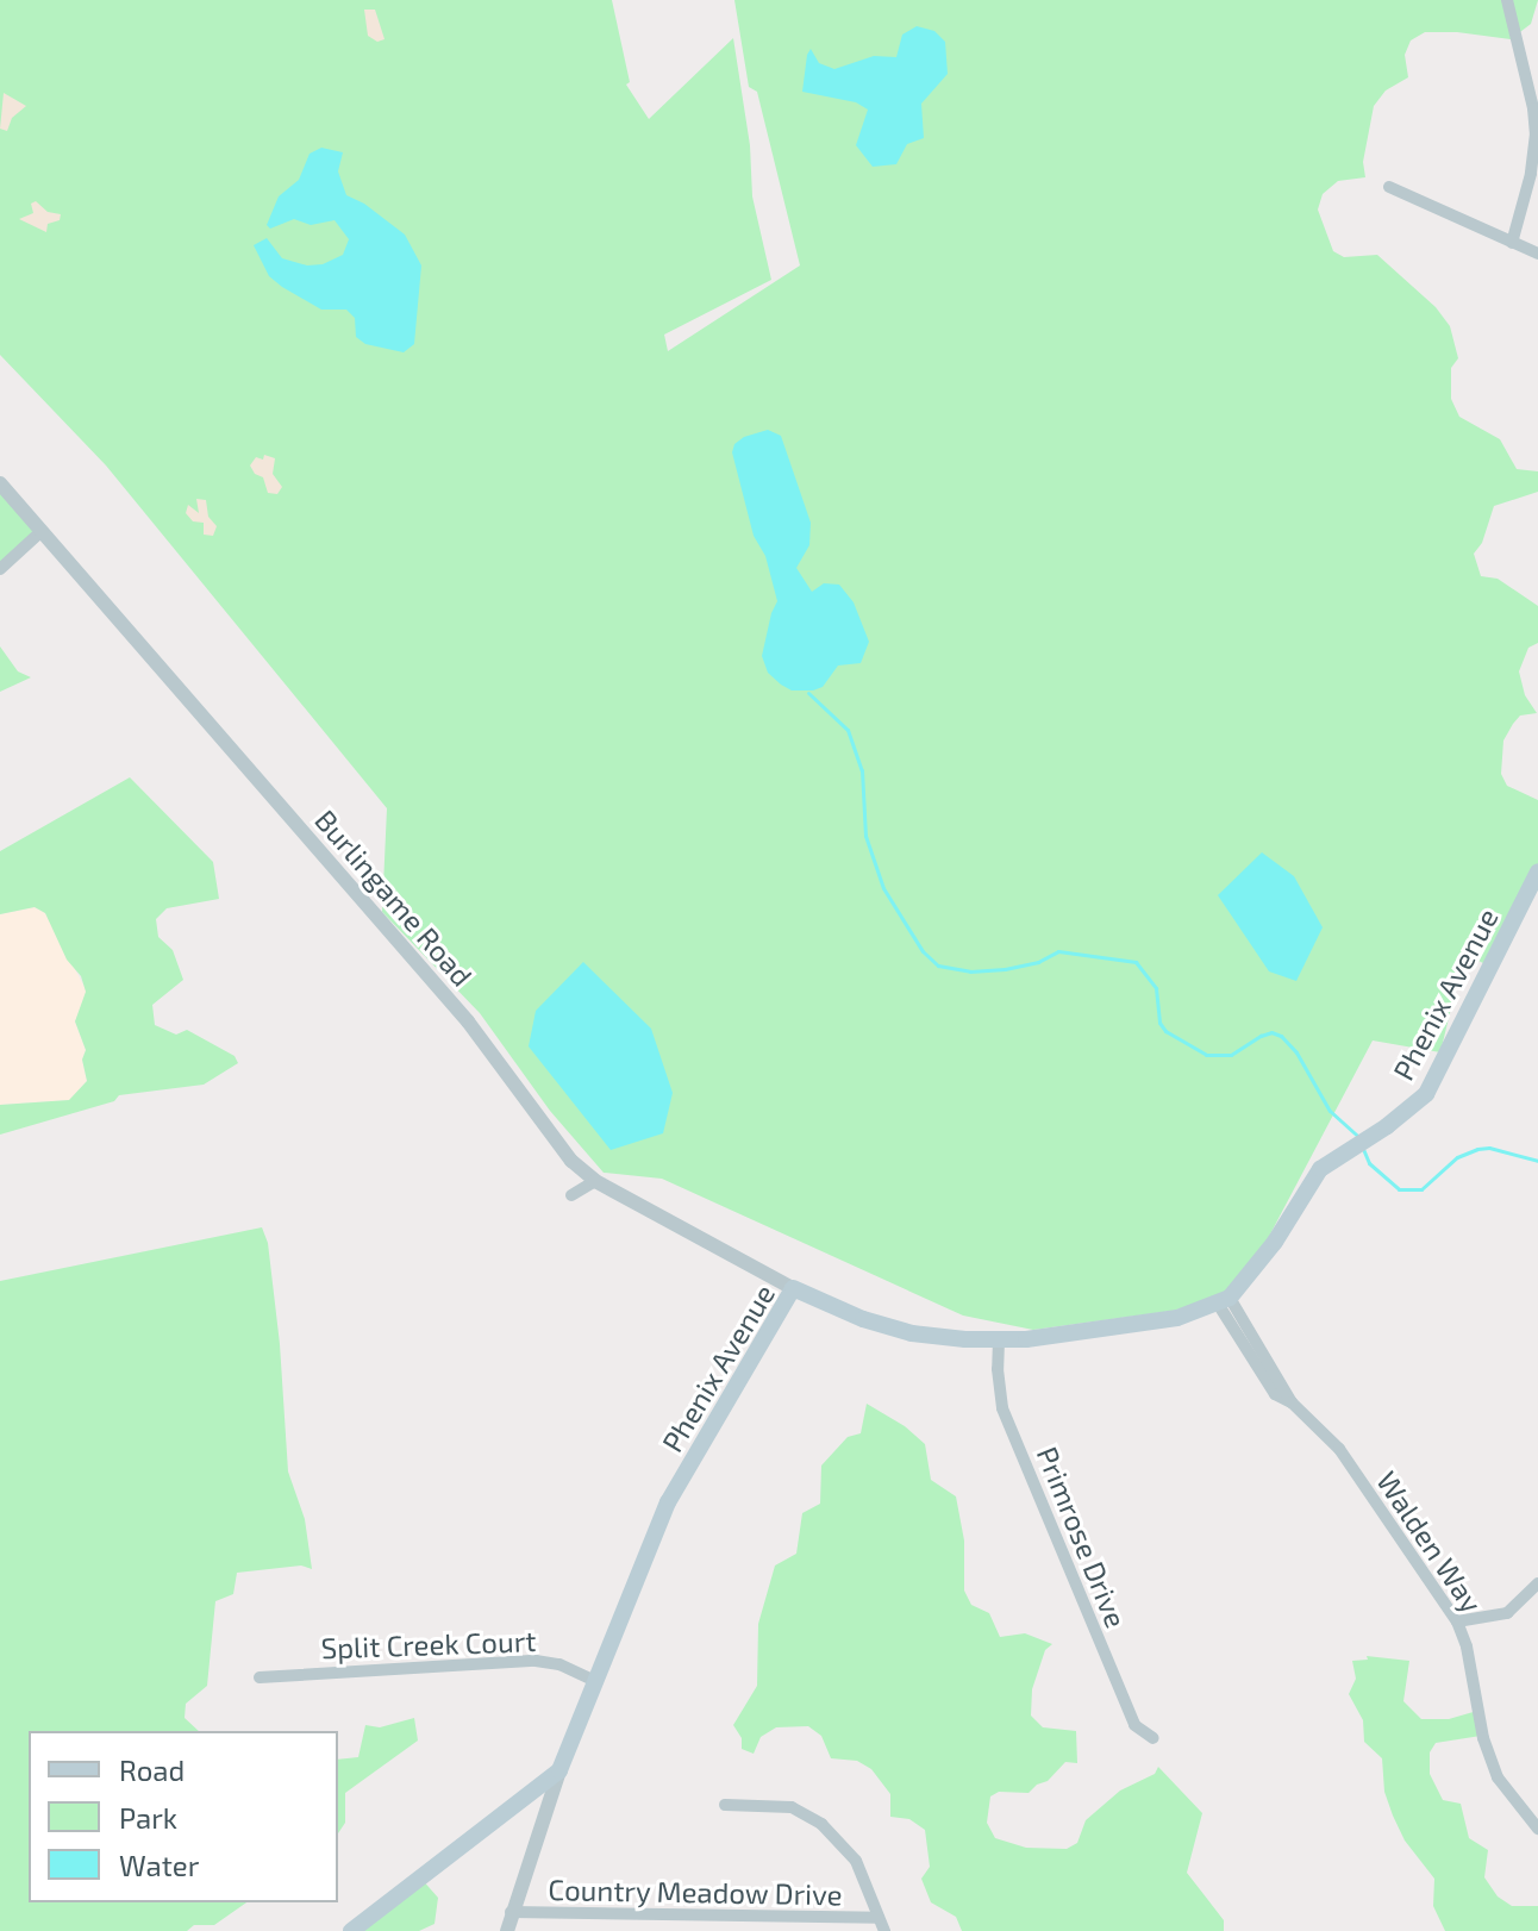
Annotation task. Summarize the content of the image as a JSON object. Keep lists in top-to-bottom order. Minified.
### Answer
{"streets":{"main road":["Phenix Avenue"],"street":["Burlingame Road","Primrose Drive","Walden Way","Split Creek Court","Country Meadow Drive"]},"crossings":[["Burlingame Road","Phenix Avenue"],["Phenix Avenue","Primrose Drive"],["Phenix Avenue","Walden Way"],["Phenix Avenue","Split Creek Court"]],"legend":["Road","Park","Water"]}
